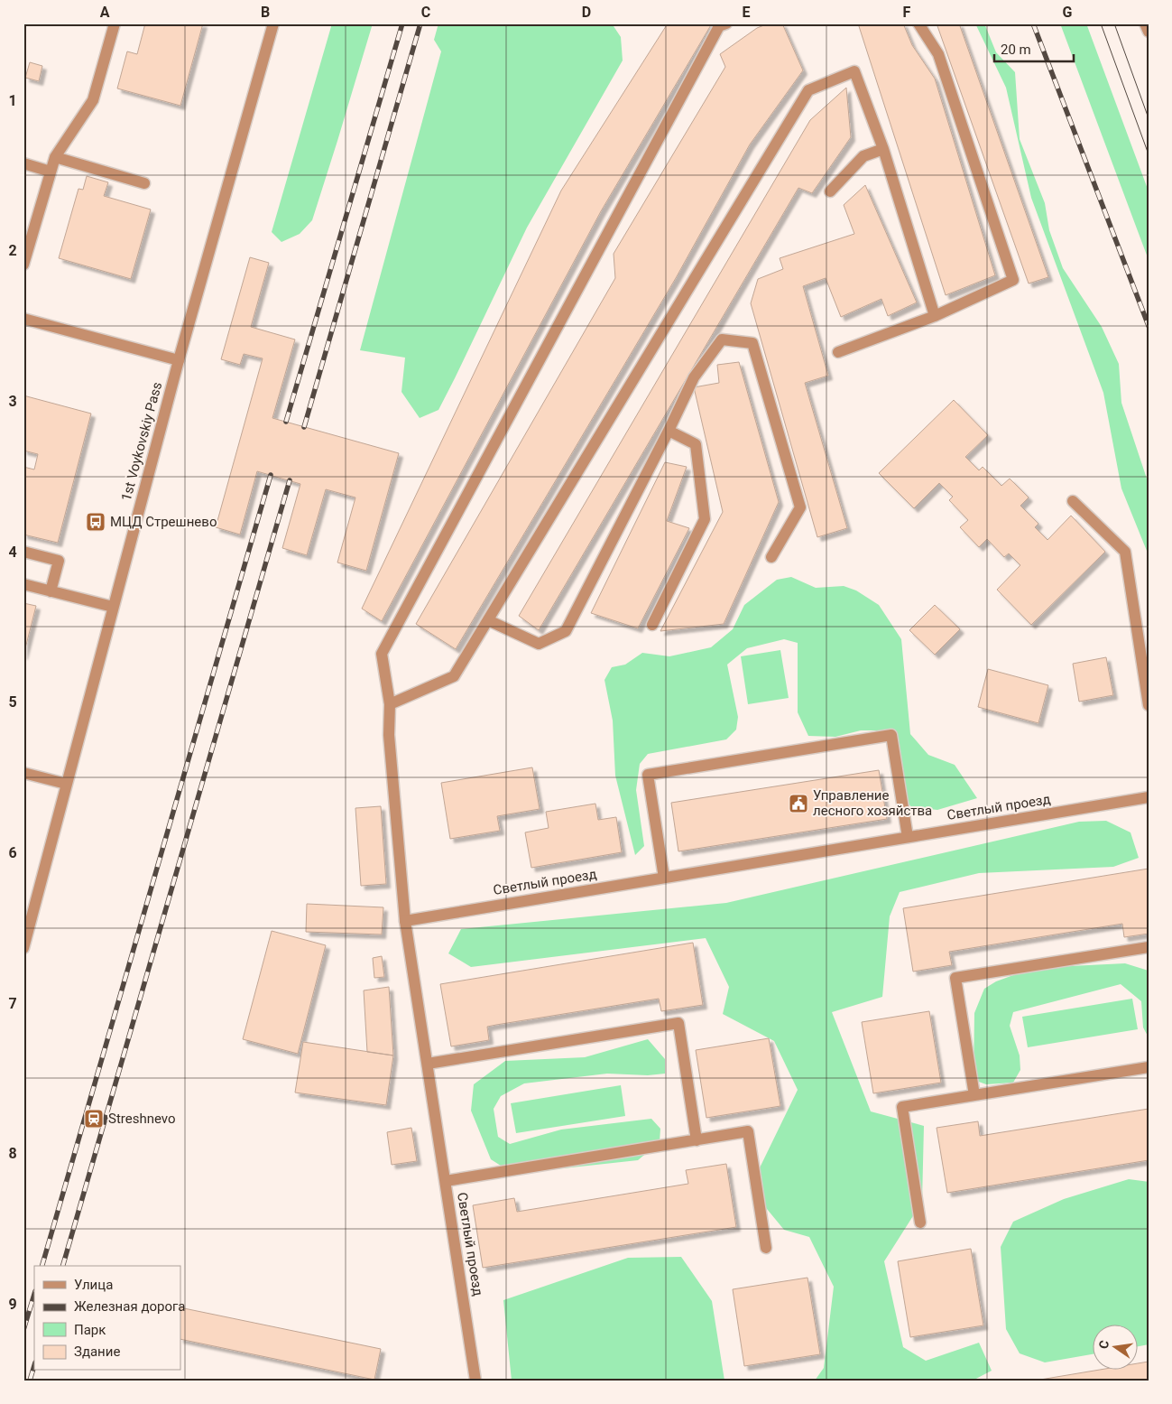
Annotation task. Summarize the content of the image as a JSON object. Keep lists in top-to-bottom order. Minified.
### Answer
{"streets":{"street":["1st Voykovskiy Pass","Светлый проезд"]},"places":{"bus stop":["МЦД Стрешнево"],"public building":["Управление лесного хозяйства"],"station":["Streshnevo"]},"legend":["Улица","Железная дорога","Парк","Здание"],"scale_bar":"20 m","north":"left","grid":{"columns":["A","B","C","D","E","F","G"],"rows":["1","2","3","4","5","6","7","8","9"]}}
